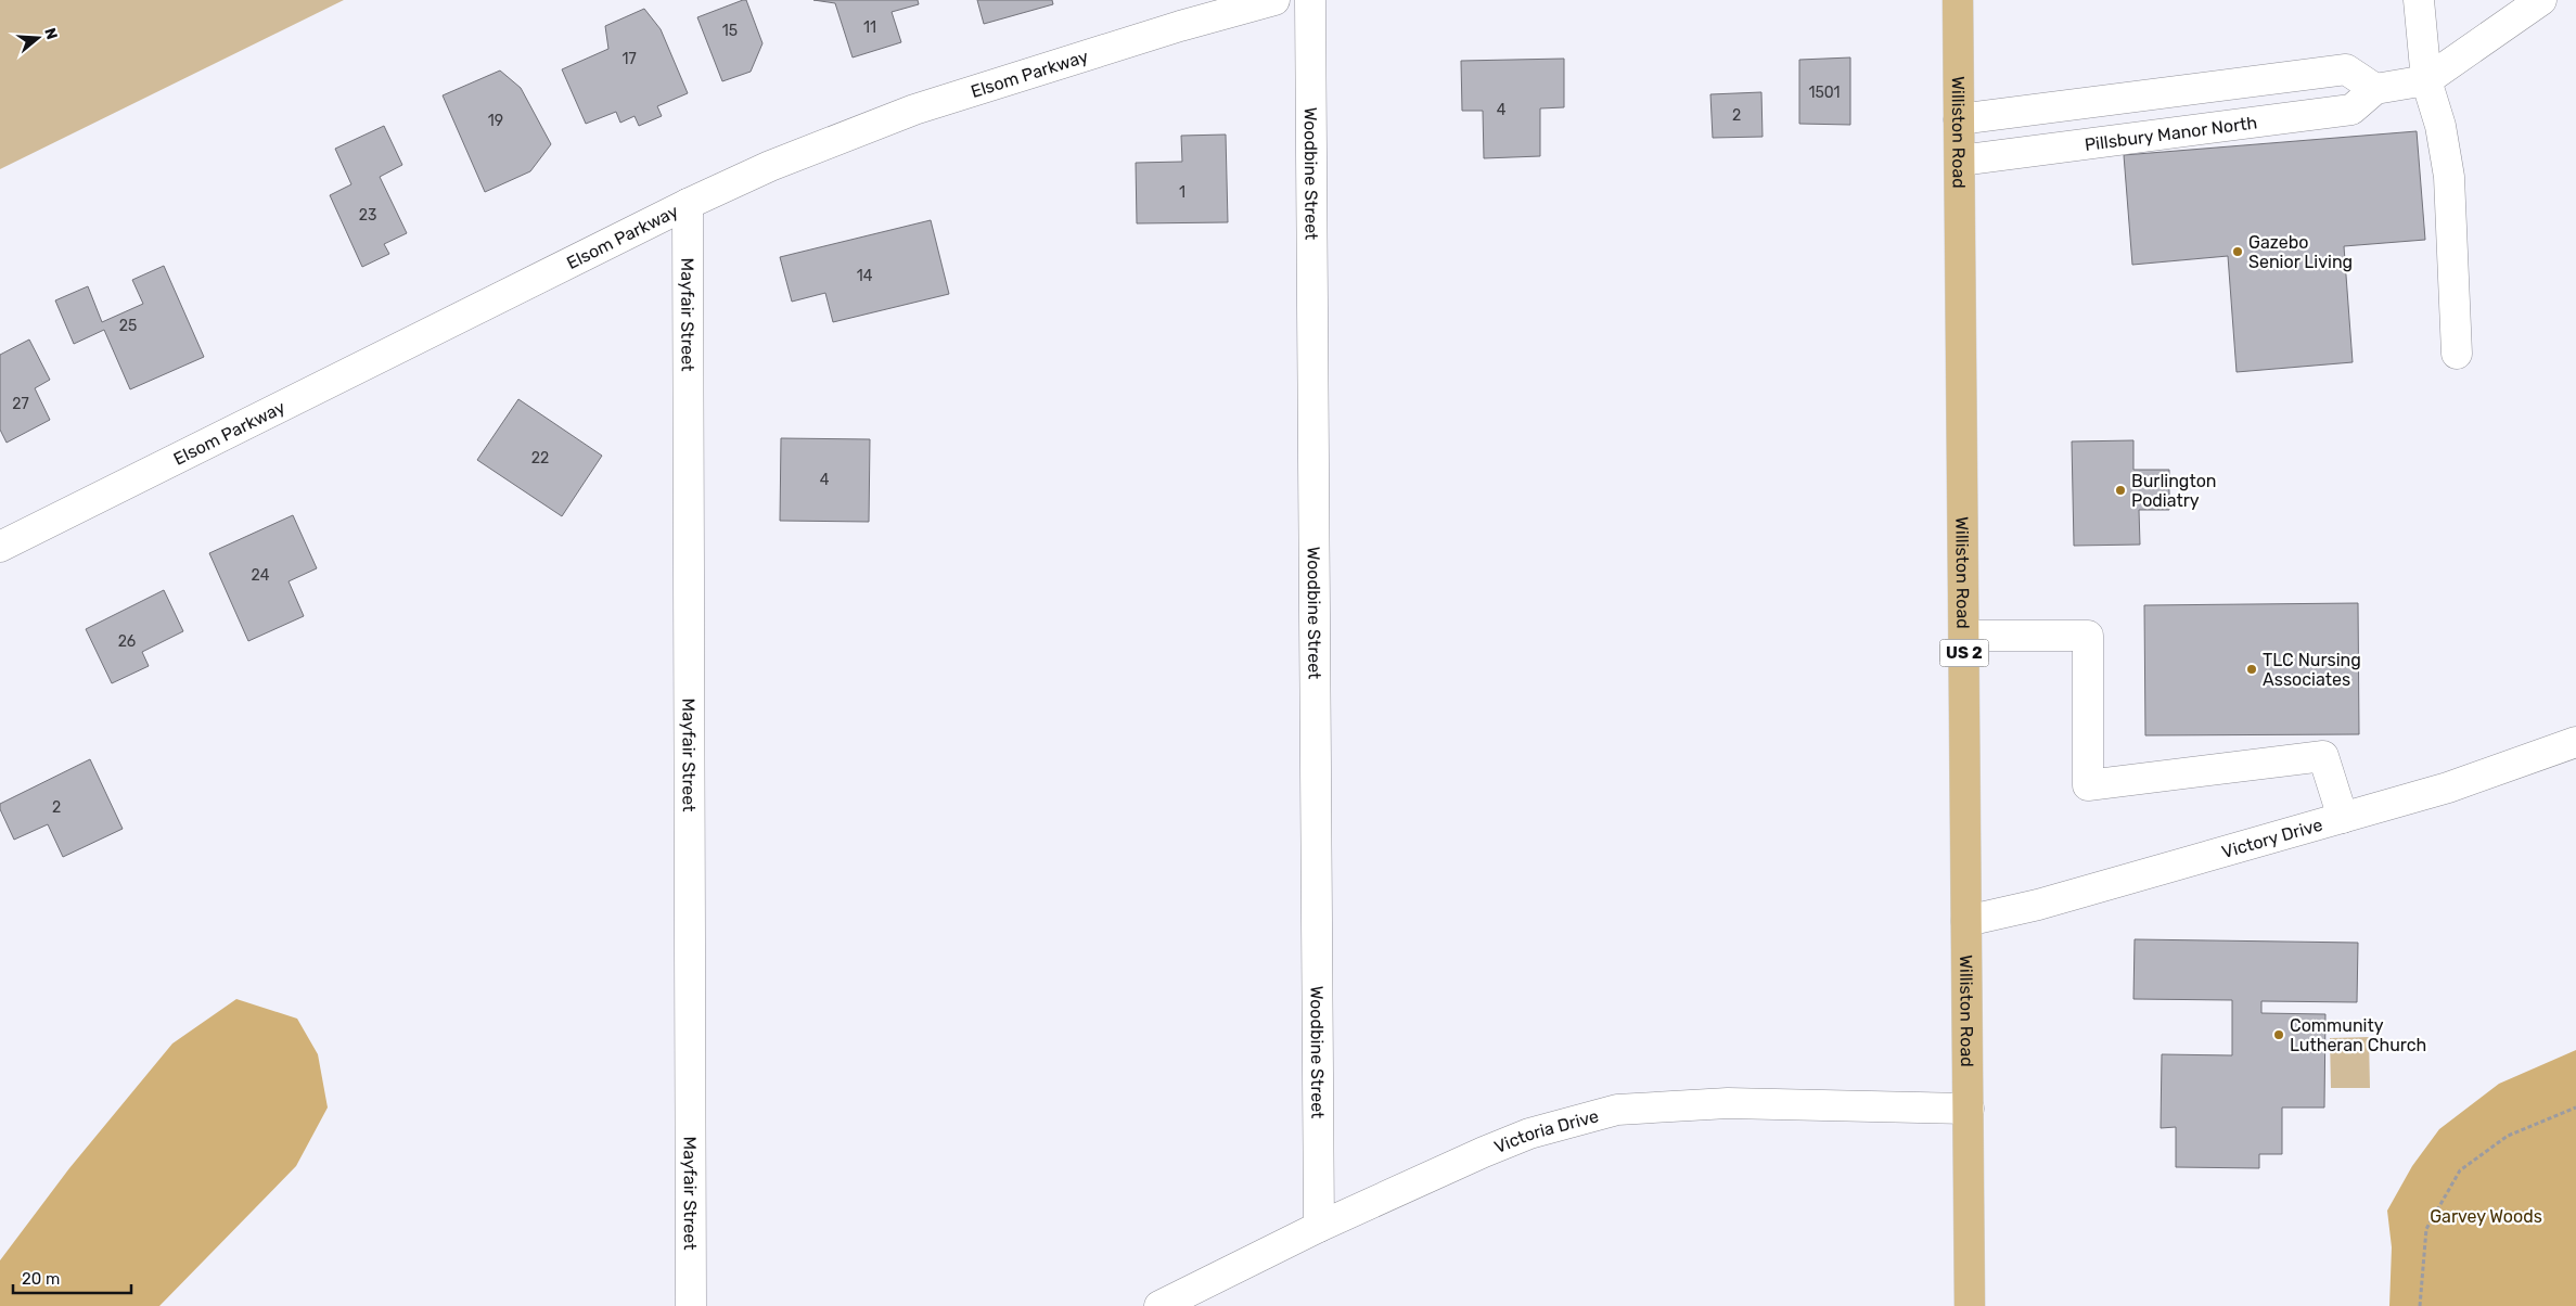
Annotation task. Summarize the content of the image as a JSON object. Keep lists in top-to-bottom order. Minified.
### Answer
{"streets":{"main road":["Williston Road","US 2"],"street":["Elsom Parkway","Pillsbury Manor North","Woodbine Street","Mayfair Street","Victory Drive","Victoria Drive"]},"crossings":[["Elsom Parkway","Mayfair Street"],["Williston Road","Pillsbury Manor North"],["Williston Road","Victory Drive"],["Williston Road","Victoria Drive"],["Woodbine Street","Victoria Drive"]],"parks":["Garvey Woods"],"places":["Gazebo Senior Living","Burlington Podiatry","TLC Nursing Associates","Community Lutheran Church"],"house_numbers":["11","15","17","1501","4","2","19","1","23","14","25","27","22","4","24","26","2"],"scale_bar":"20 m","north":"right"}
